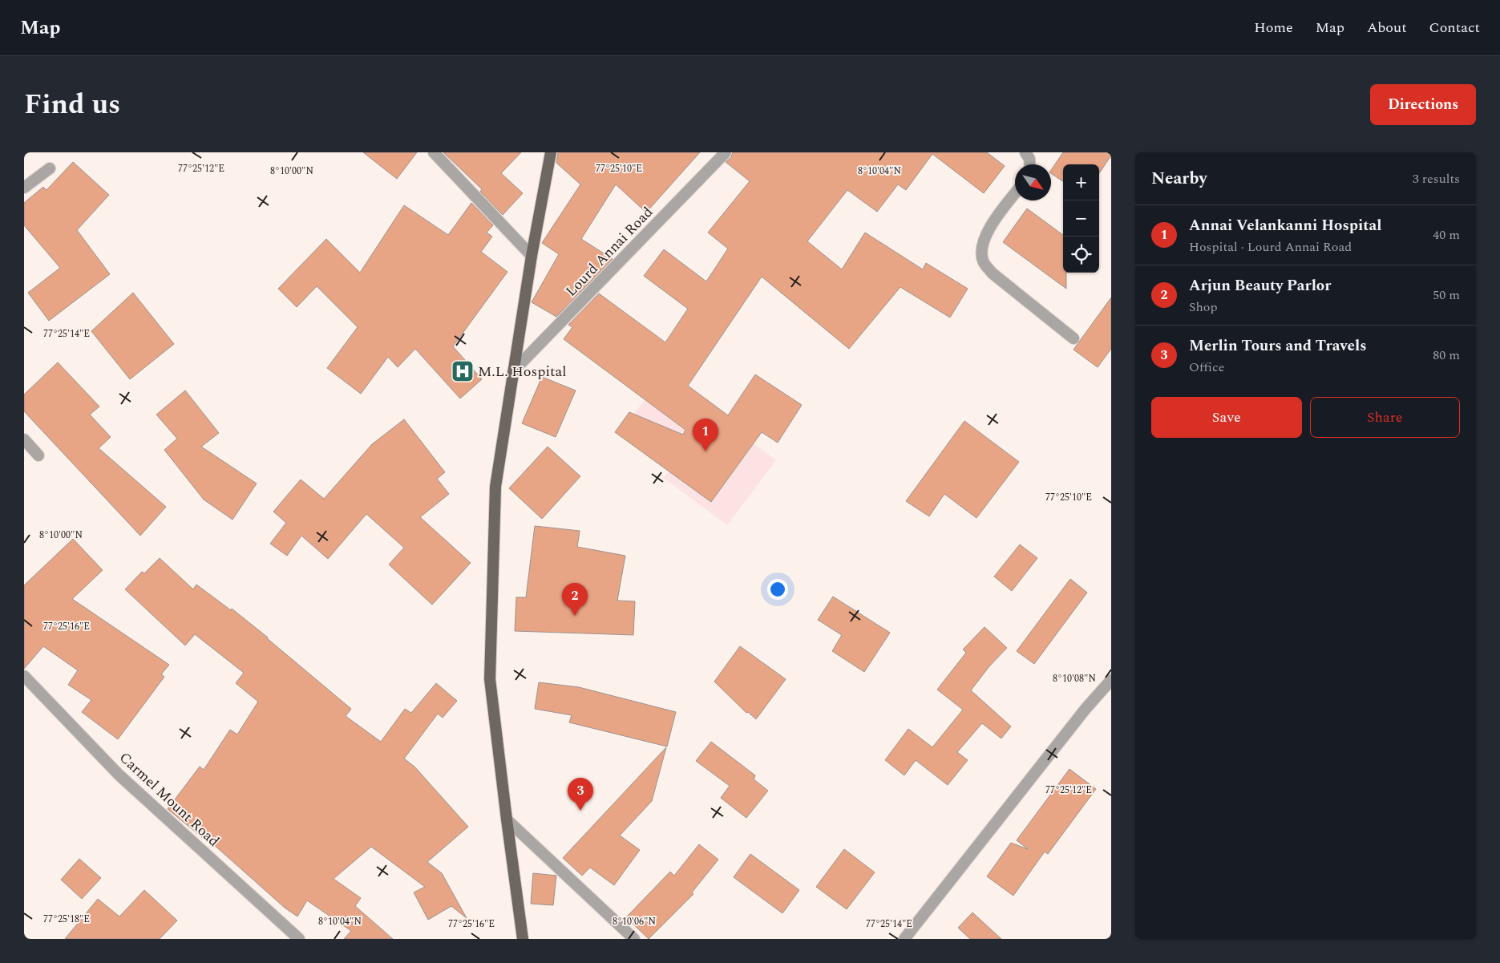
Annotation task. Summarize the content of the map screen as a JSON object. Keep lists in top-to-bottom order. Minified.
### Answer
{"streets":{"street":["Lourd Annai Road","Carmel Mount Road"]},"places":{"hospital":["M.L. Hospital"]},"north":"bottom right","page":{"header":"Map","nav":["Home","Map","About","Contact"],"title":"Find us","buttons":["Directions",["Save","Share"]],"heading":["Nearby","3 results"],"map_buttons":["+","−"],"list":[{"mark":"1","name":"Annai Velankanni Hospital","note":"Hospital · Lourd Annai Road","value":"40 m"},{"mark":"2","name":"Arjun Beauty Parlor","note":"Shop","value":"50 m"},{"mark":"3","name":"Merlin Tours and Travels","note":"Office","value":"80 m"}],"pins":["1","2","3"]},"coordinates":["77°25'12\"E","77°25'10\"E","8°10'00\"N","8°10'04\"N","77°25'14\"E","77°25'16\"E","8°10'08\"N","77°25'18\"E","8°10'06\"N"]}
